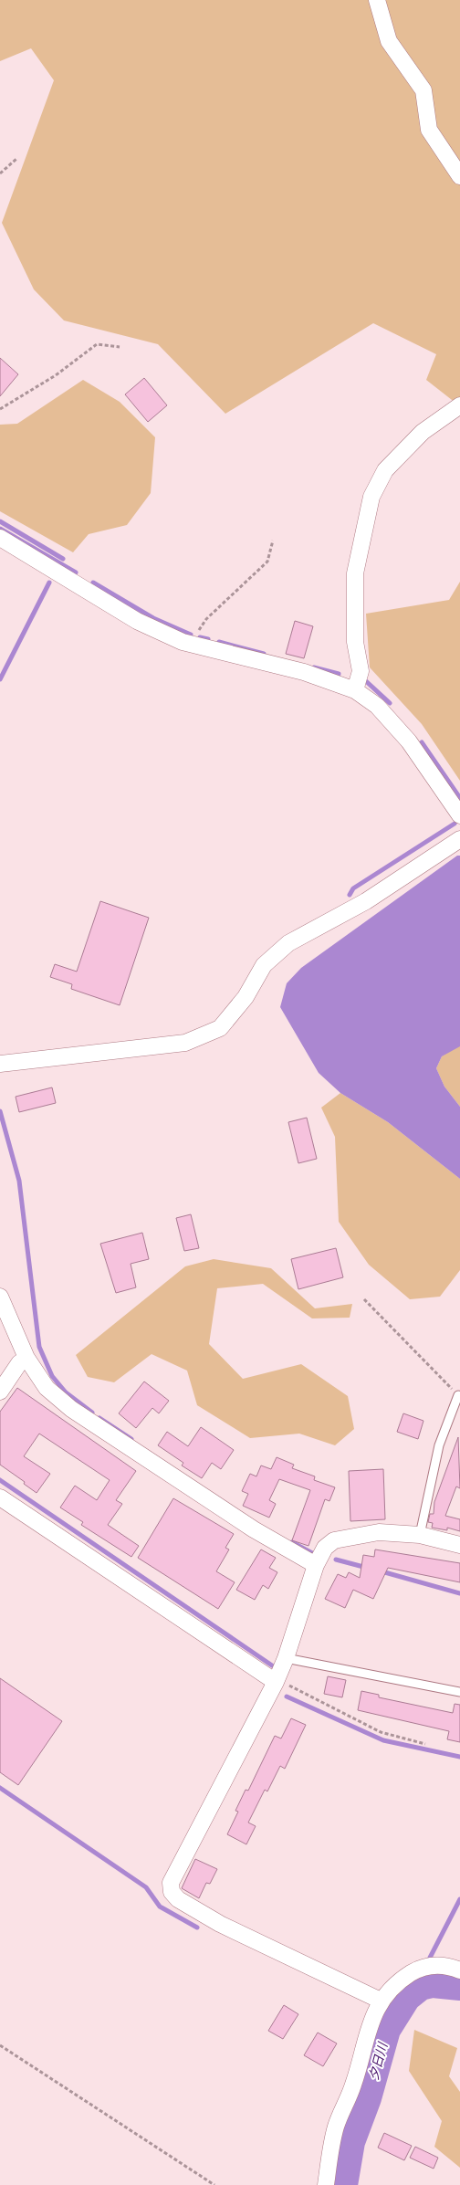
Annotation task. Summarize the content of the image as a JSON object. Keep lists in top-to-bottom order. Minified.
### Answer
{"water":["夕日川"]}
